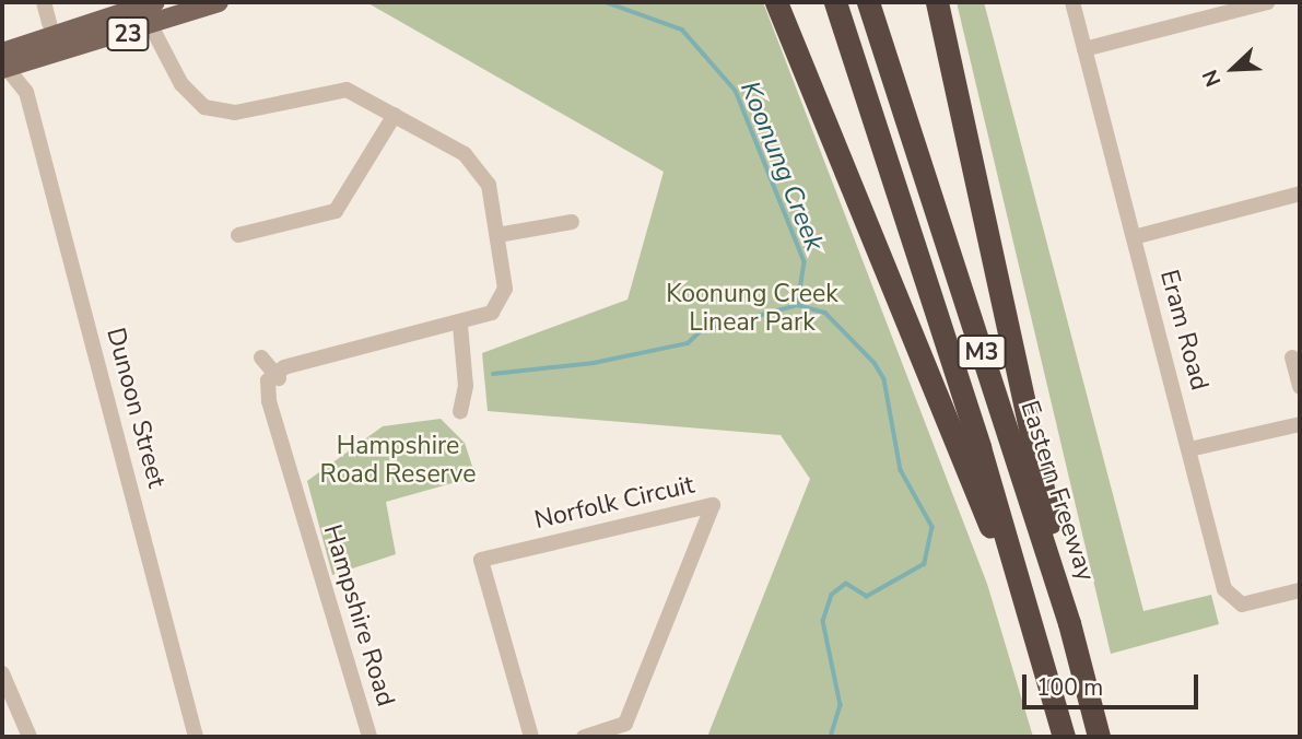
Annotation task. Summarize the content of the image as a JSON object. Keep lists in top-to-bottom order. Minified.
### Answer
{"streets":{"highway":["M3","Eastern Freeway"],"main road":["23"],"street":["Eram Road","Dunoon Street","Norfolk Circuit","Hampshire Road"]},"crossings":[["23","Dunoon Street"]],"water":["Koonung Creek"],"parks":["Koonung Creek Linear Park","Hampshire Road Reserve"],"scale_bar":"100 m","north":"bottom left"}
